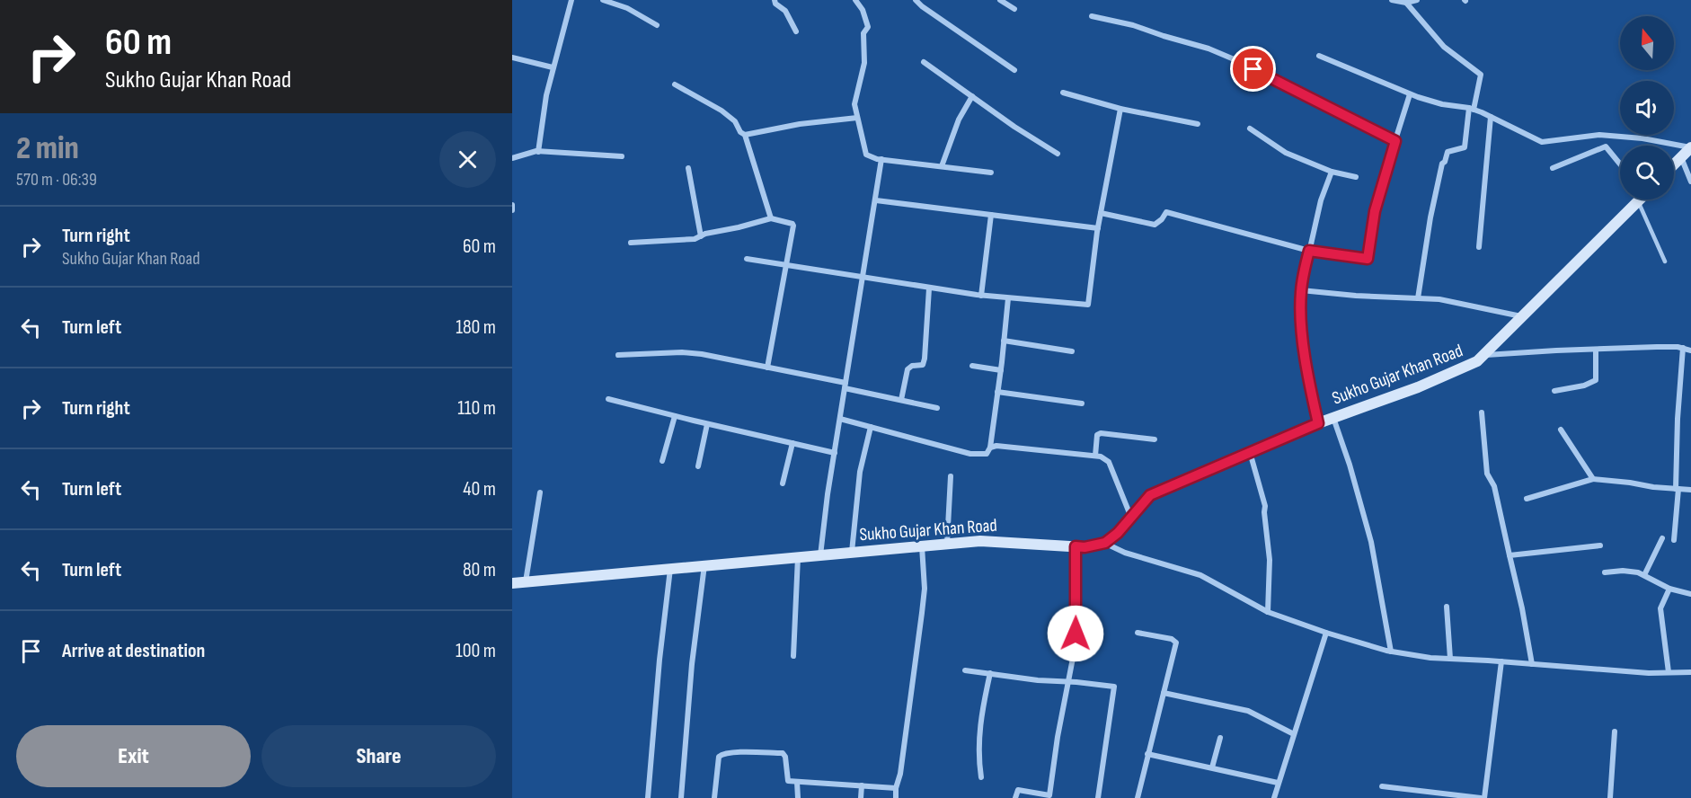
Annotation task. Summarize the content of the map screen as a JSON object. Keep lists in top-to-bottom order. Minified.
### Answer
{"streets":{"main road":["Sukho Gujar Khan Road"]},"north":"top","page":{"turn":["60 m","Sukho Gujar Khan Road"],"heading":["2 min","570 m · 06:39"],"list":[{"name":"Turn right","note":"Sukho Gujar Khan Road","value":"60 m"},{"name":"Turn left","value":"180 m"},{"name":"Turn right","value":"110 m"},{"name":"Turn left","value":"40 m"},{"name":"Turn left","value":"80 m"},{"name":"Arrive at destination","value":"100 m"}],"buttons":["Exit","Share"]}}
